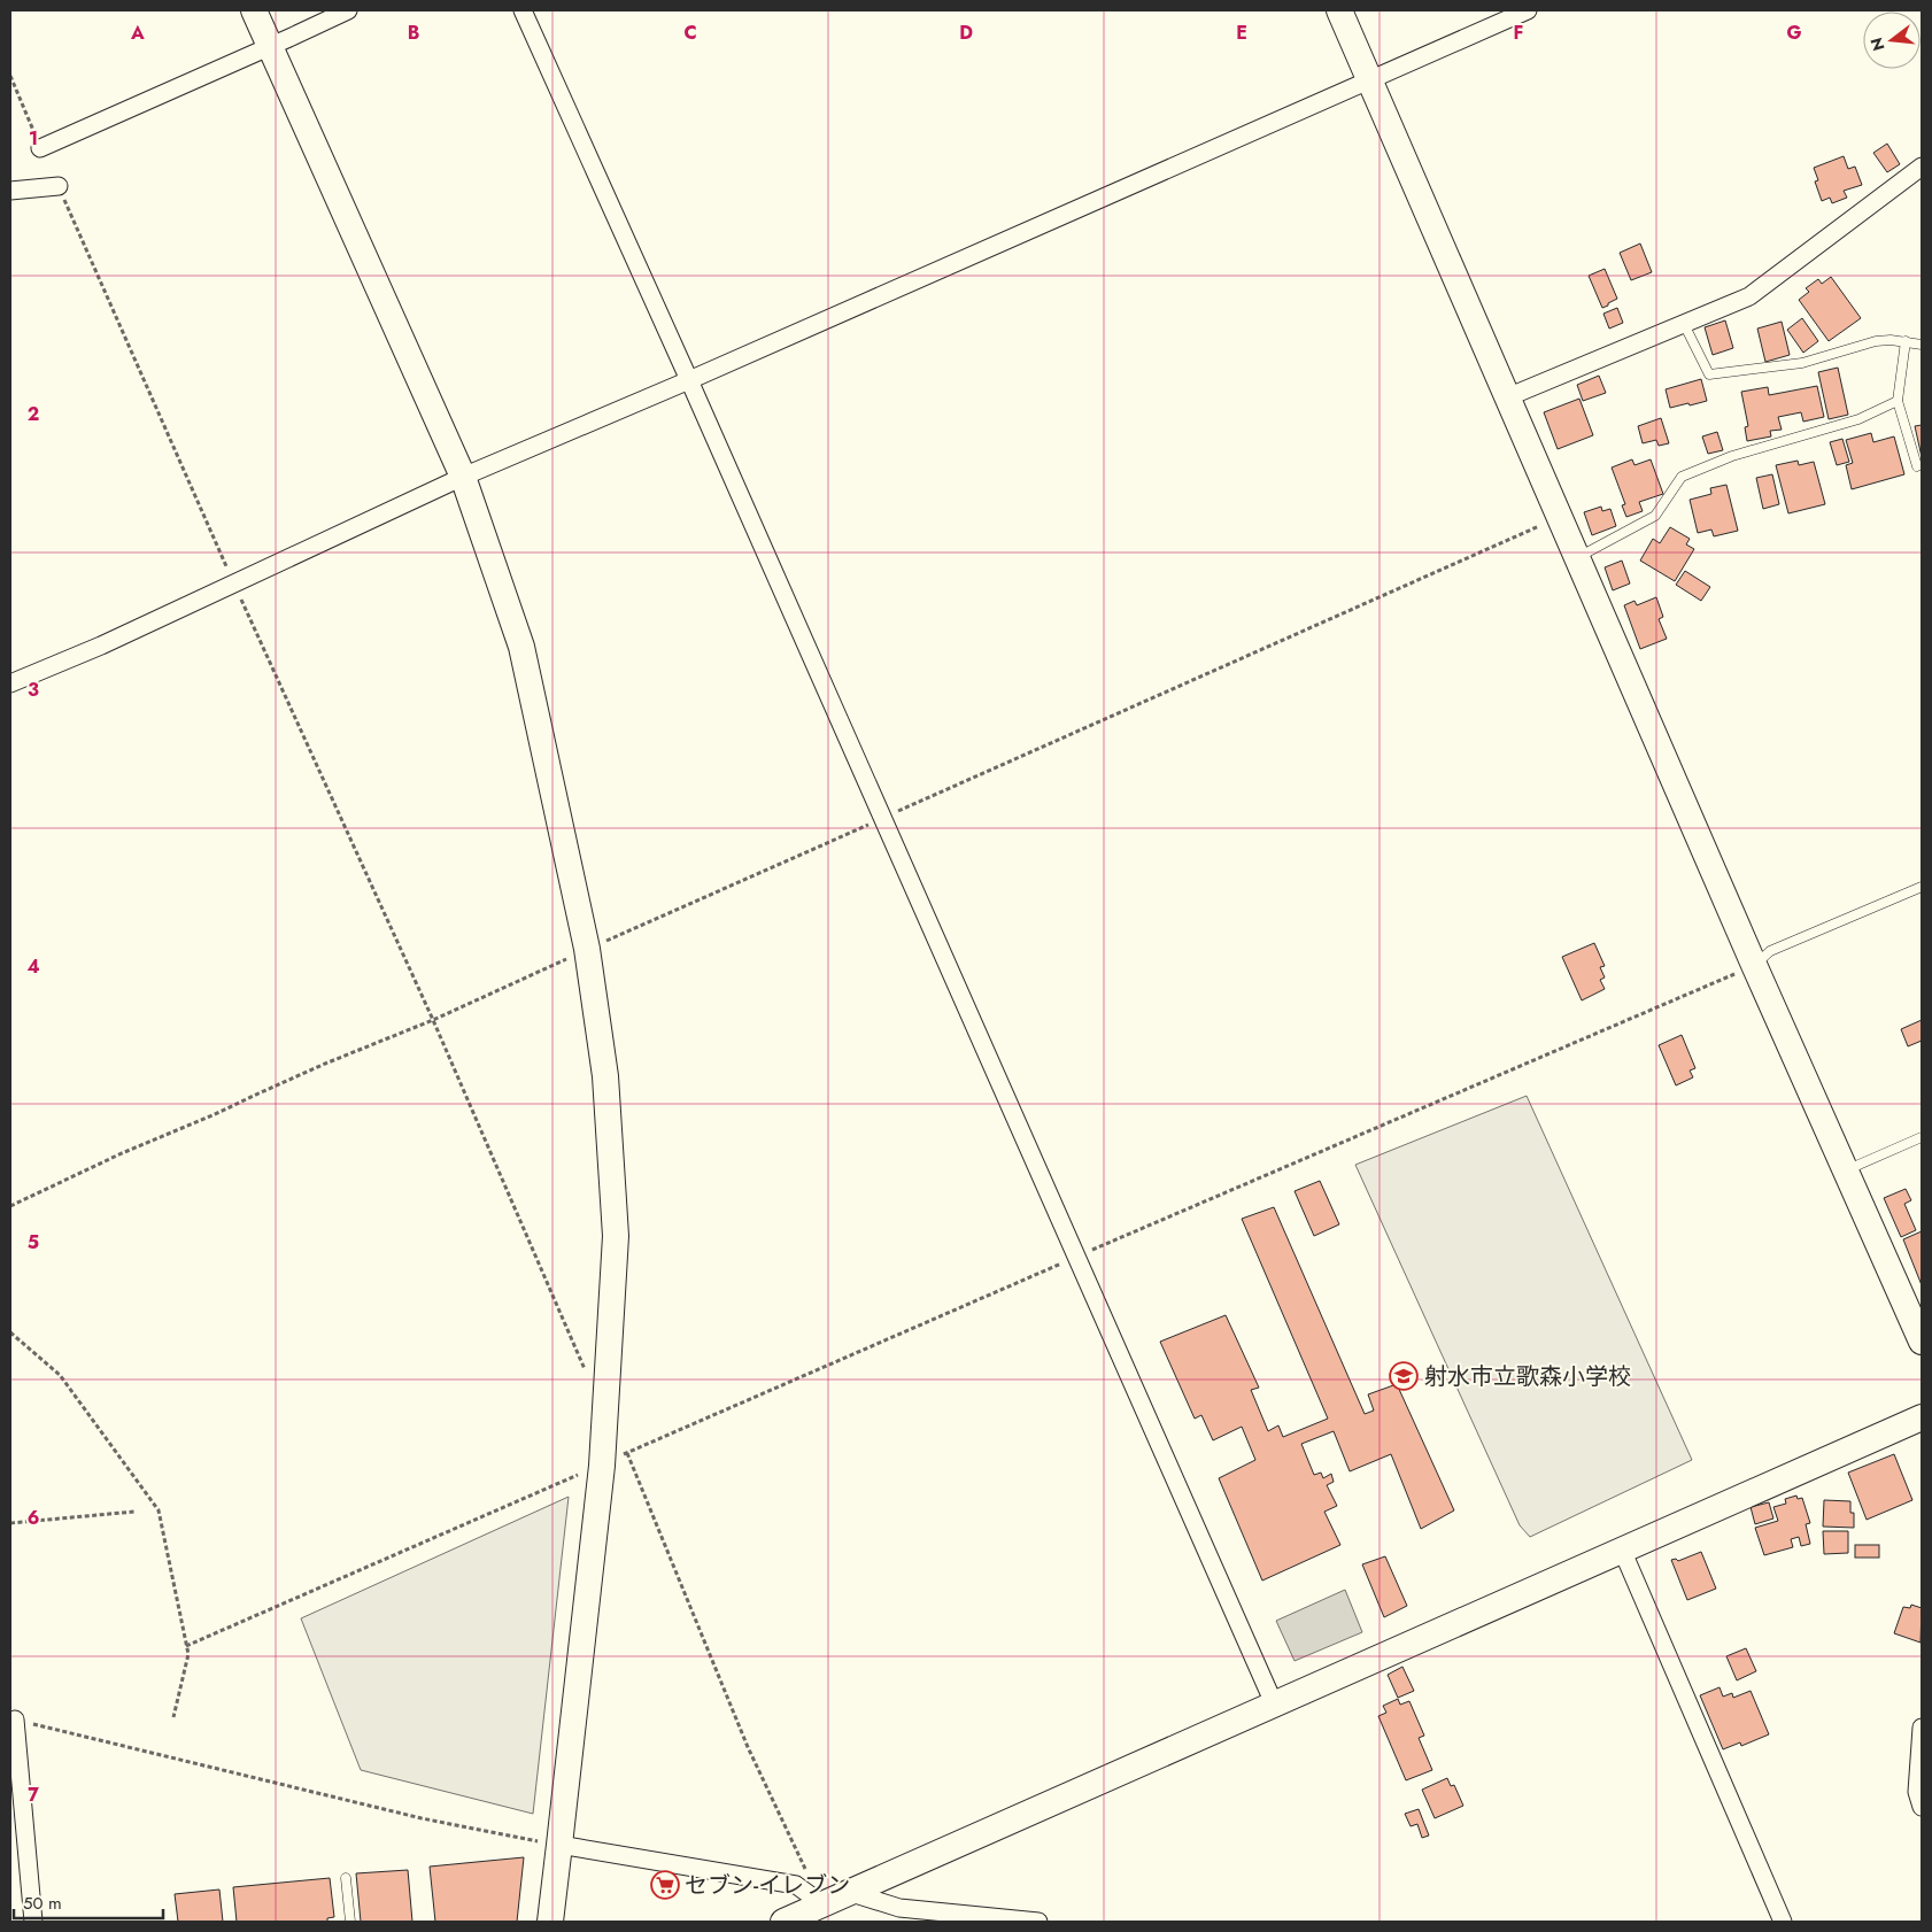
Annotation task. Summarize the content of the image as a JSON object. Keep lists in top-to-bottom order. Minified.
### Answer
{"places":{"school or university":["射水市立歌森小学校"],"supermarket":["セブン-イレブン"]},"scale_bar":"50 m","north":"left","grid":{"columns":["A","B","C","D","E","F","G"],"rows":["1","2","3","4","5","6","7"]}}
